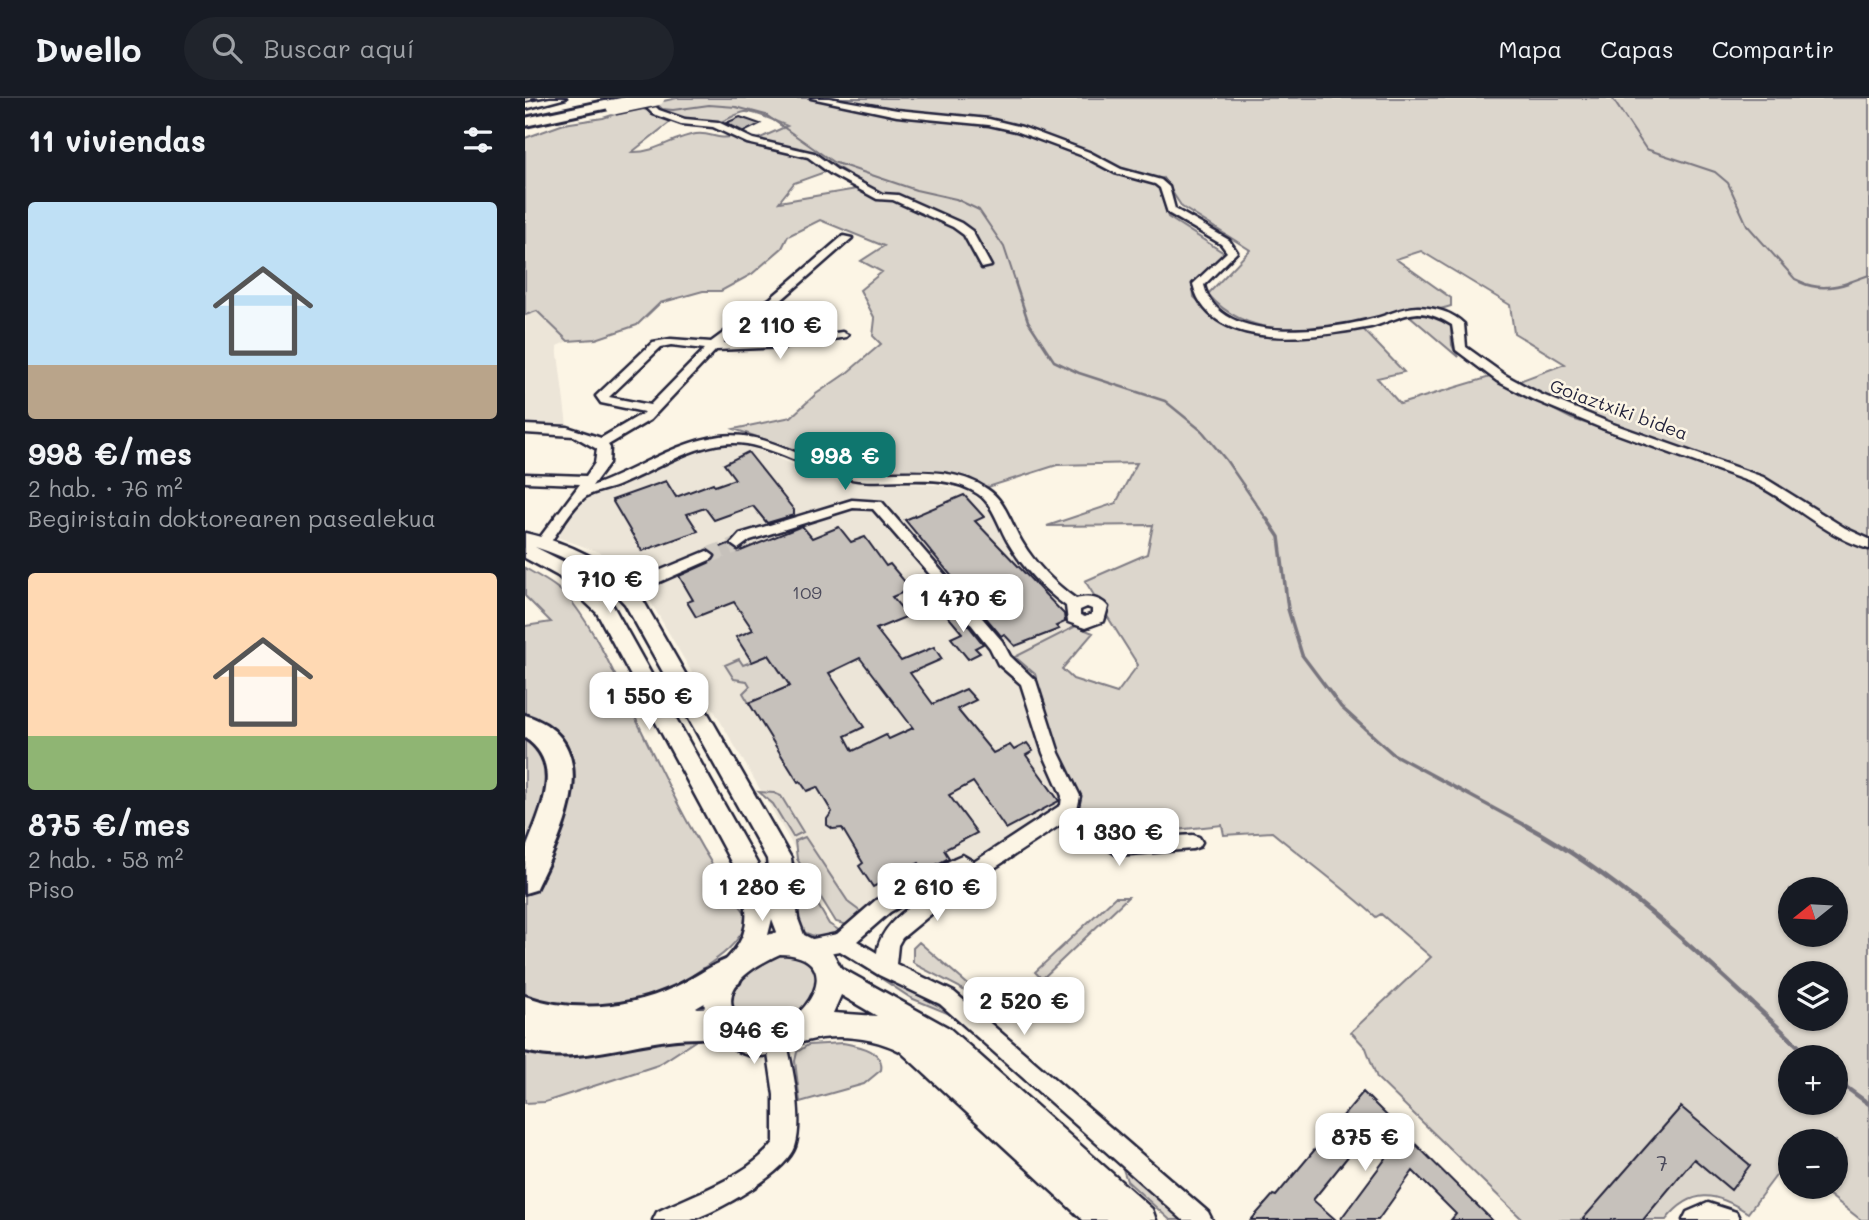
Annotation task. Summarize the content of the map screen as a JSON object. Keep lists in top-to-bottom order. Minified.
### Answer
{"streets":{"street":["Goiaztxiki bidea"]},"house_numbers":["109","7"],"north":"left","page":{"header":"Dwello","search":"Buscar aquí","nav":["Mapa","Capas","Compartir"],"heading":"11 viviendas","list":[{"name":"998 €/mes","note":"2 hab. · 76 m² · Begiristain doktorearen pasealekua"},{"name":"875 €/mes","note":"2 hab. · 58 m² · Piso"}],"price":["2 110 €","998 €","710 €","1 470 €","1 550 €","1 330 €","1 280 €","2 610 €","2 520 €","946 €","875 €"],"map_buttons":["+","−"]}}
